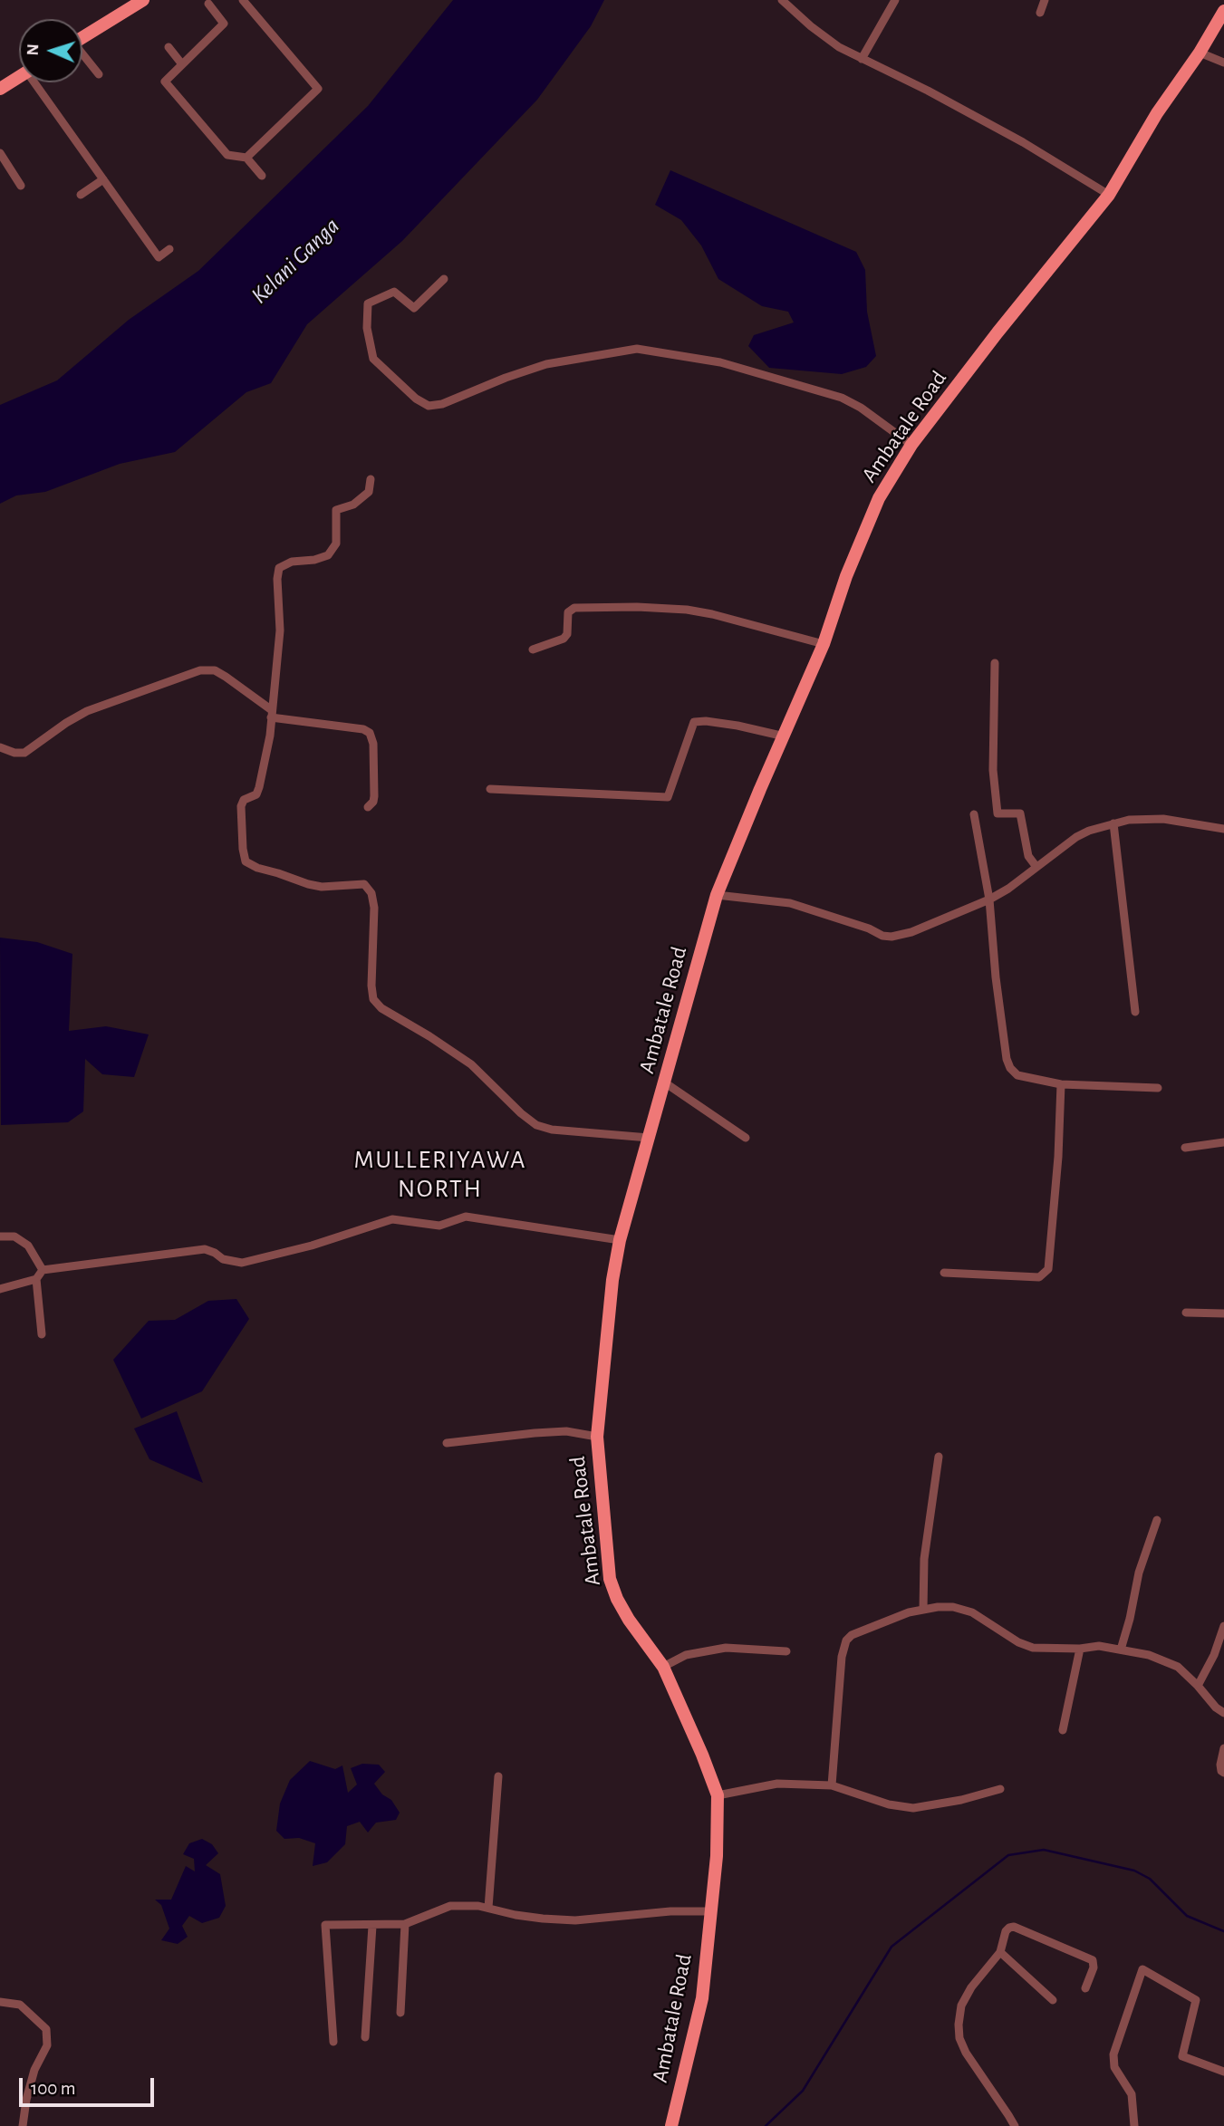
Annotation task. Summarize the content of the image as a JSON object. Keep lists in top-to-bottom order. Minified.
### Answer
{"streets":{"main road":["Ambatale Road"]},"districts":["MULLERIYAWA NORTH"],"water":["Kelani Ganga"],"scale_bar":"100 m","north":"left"}
